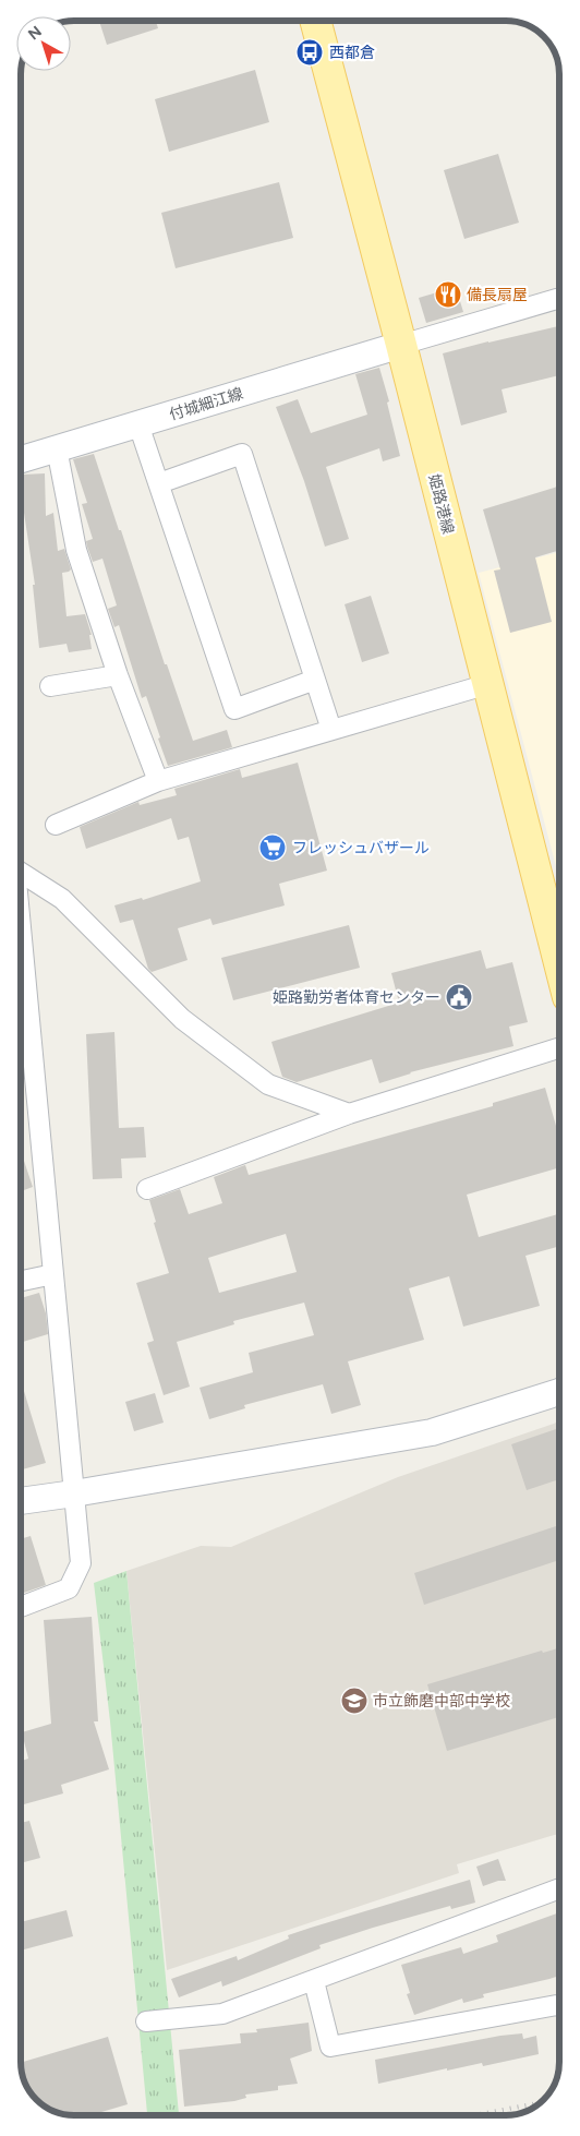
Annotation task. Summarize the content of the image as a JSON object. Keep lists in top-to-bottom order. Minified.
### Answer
{"streets":{"main road":["姫路港線"],"street":["付城細江線"]},"crossings":[["付城細江線","姫路港線"]],"places":{"bus stop":["西都倉"],"restaurant":["備長扇屋"],"supermarket":["フレッシュバザール"],"public building":["姫路勤労者体育センター"],"school or university":["市立飾磨中部中学校"]},"north":"top left"}
